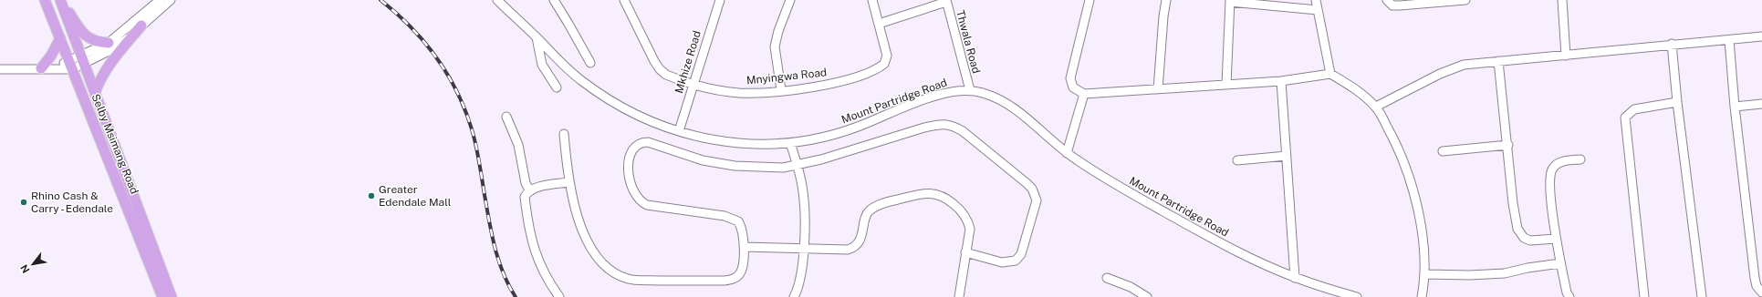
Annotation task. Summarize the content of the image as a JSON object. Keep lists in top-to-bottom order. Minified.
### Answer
{"streets":{"main road":["Selby Msimang Road"],"street":["Thwala Road","Mkhize Road","Mnyingwa Road","Mount Partridge Road"]},"crossings":[["Thwala Road","Mount Partridge Road"],["Mkhize Road","Mnyingwa Road"],["Mkhize Road","Mount Partridge Road"]],"places":["Greater Edendale Mall","Rhino Cash & Carry - Edendale"],"north":"bottom left"}
